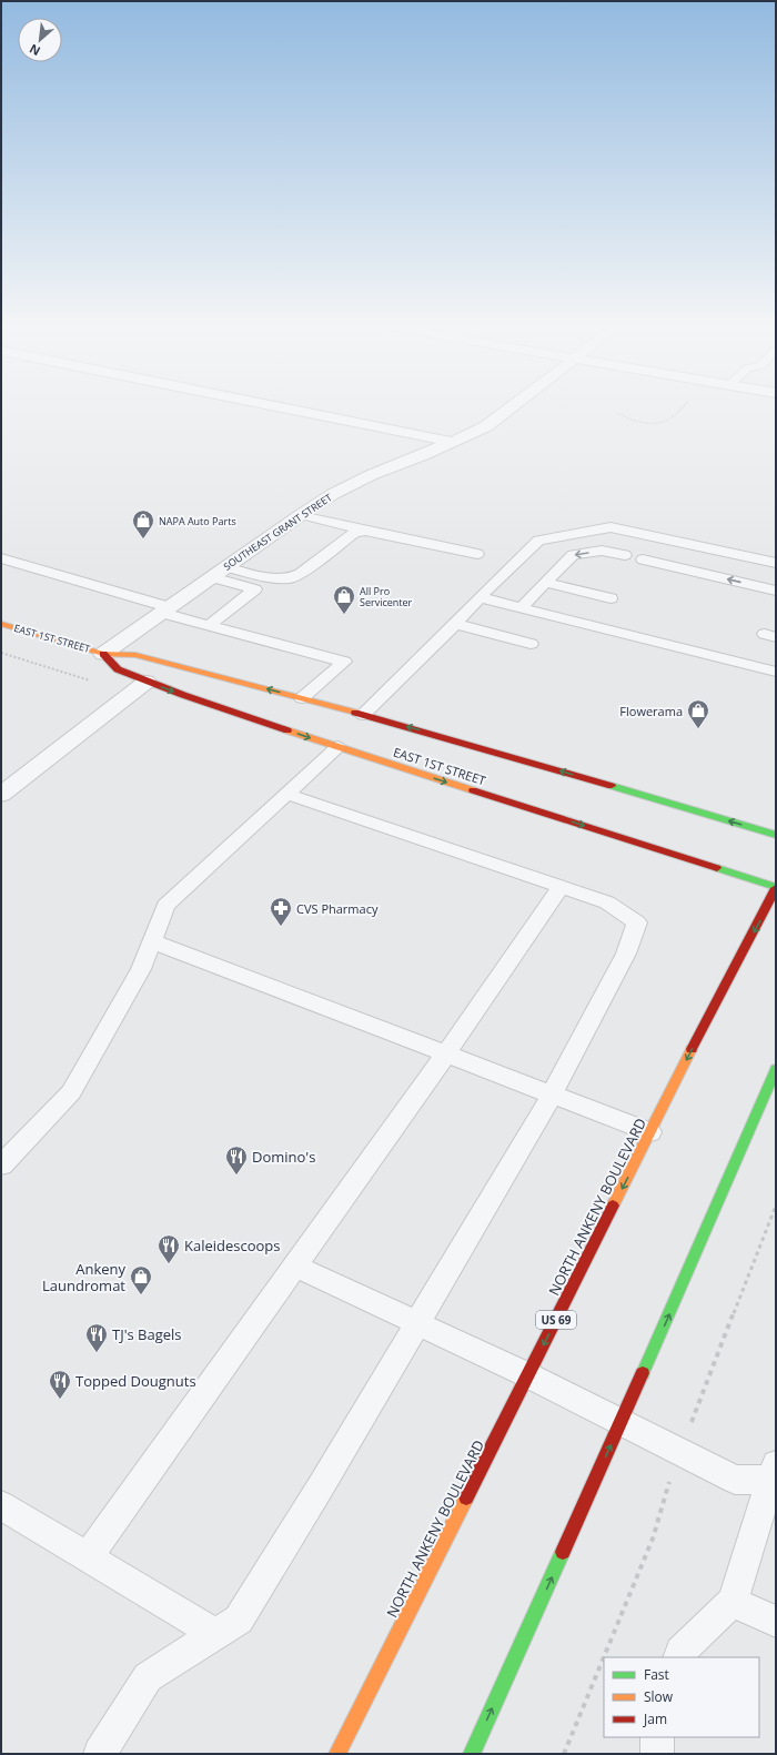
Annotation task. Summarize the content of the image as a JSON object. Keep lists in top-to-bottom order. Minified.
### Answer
{"streets":{"main road":["EAST 1ST STREET","NORTH ANKENY BOULEVARD","US 69"],"street":["SOUTHEAST GRANT STREET"]},"crossings":[["SOUTHEAST GRANT STREET","EAST 1ST STREET"],["EAST 1ST STREET","NORTH ANKENY BOULEVARD"]],"one_way":["NORTH ANKENY BOULEVARD"],"places":{"shop":["NAPA Auto Parts","All Pro Servicenter","Flowerama","Ankeny Laundromat"],"pharmacy":["CVS Pharmacy"],"restaurant":["Domino's","Kaleidescoops","TJ's Bagels","Topped Dougnuts"]},"legend":["Fast","Slow","Jam"],"north":"bottom left"}
